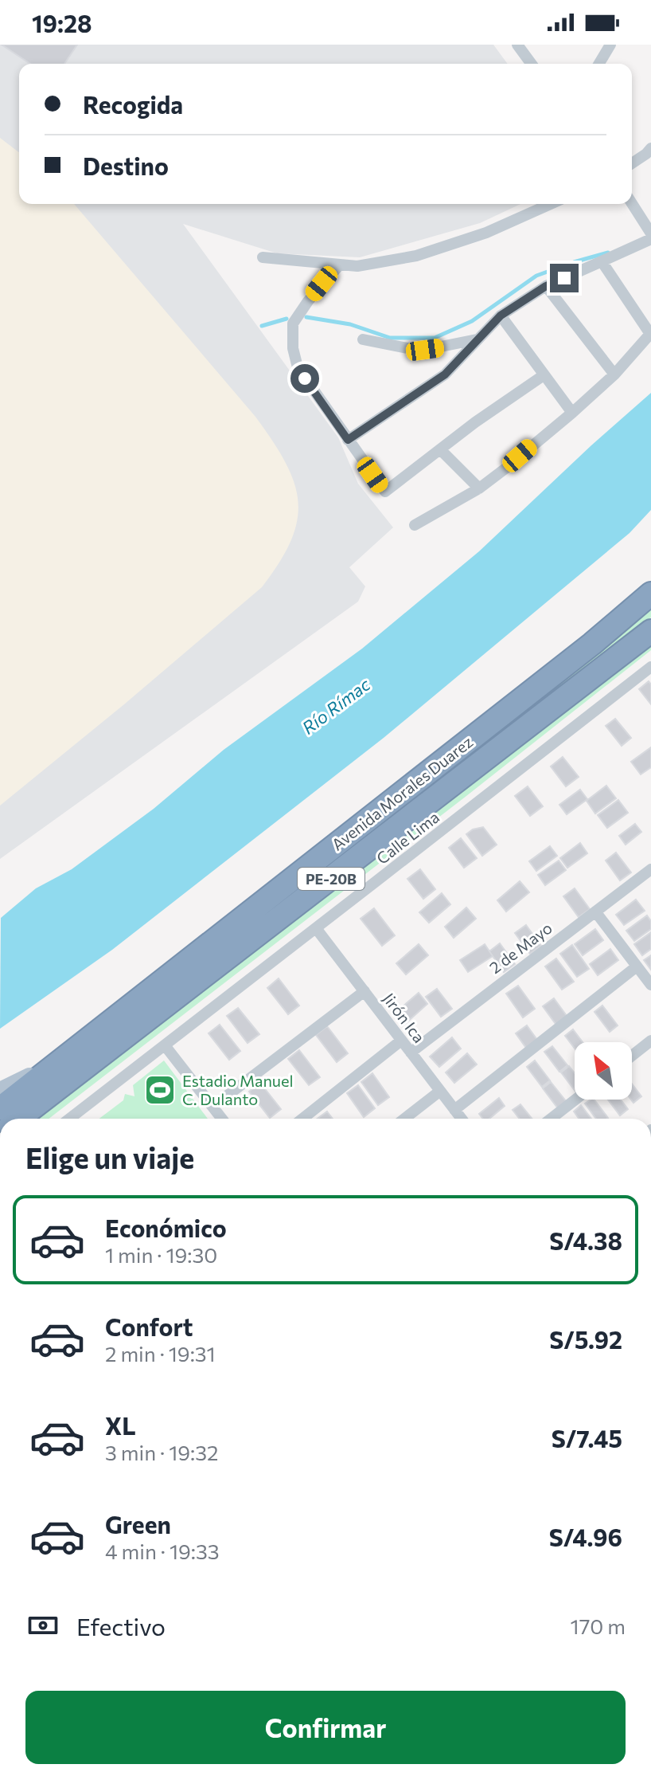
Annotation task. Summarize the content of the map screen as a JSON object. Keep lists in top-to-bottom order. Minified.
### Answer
{"streets":{"highway":["Avenida Morales Duarez","PE-20B"],"street":["Calle Lima","2 de Mayo","Jirón Ica"]},"crossings":[["Calle Lima","Jirón Ica"],["2 de Mayo","Jirón Ica"]],"water":["Río Rímac"],"places":{"sports":["Estadio Manuel C. Dulanto"]},"north":"top left","page":{"status":"19:28","banner":["Recogida","Destino"],"heading":"Elige un viaje","list":[{"name":"Económico","note":"1 min · 19:30","value":"S/4.38"},{"name":"Confort","note":"2 min · 19:31","value":"S/5.92"},{"name":"XL","note":"3 min · 19:32","value":"S/7.45"},{"name":"Green","note":"4 min · 19:33","value":"S/4.96"}],"pay":["Efectivo","170 m"],"buttons":"Confirmar"}}
